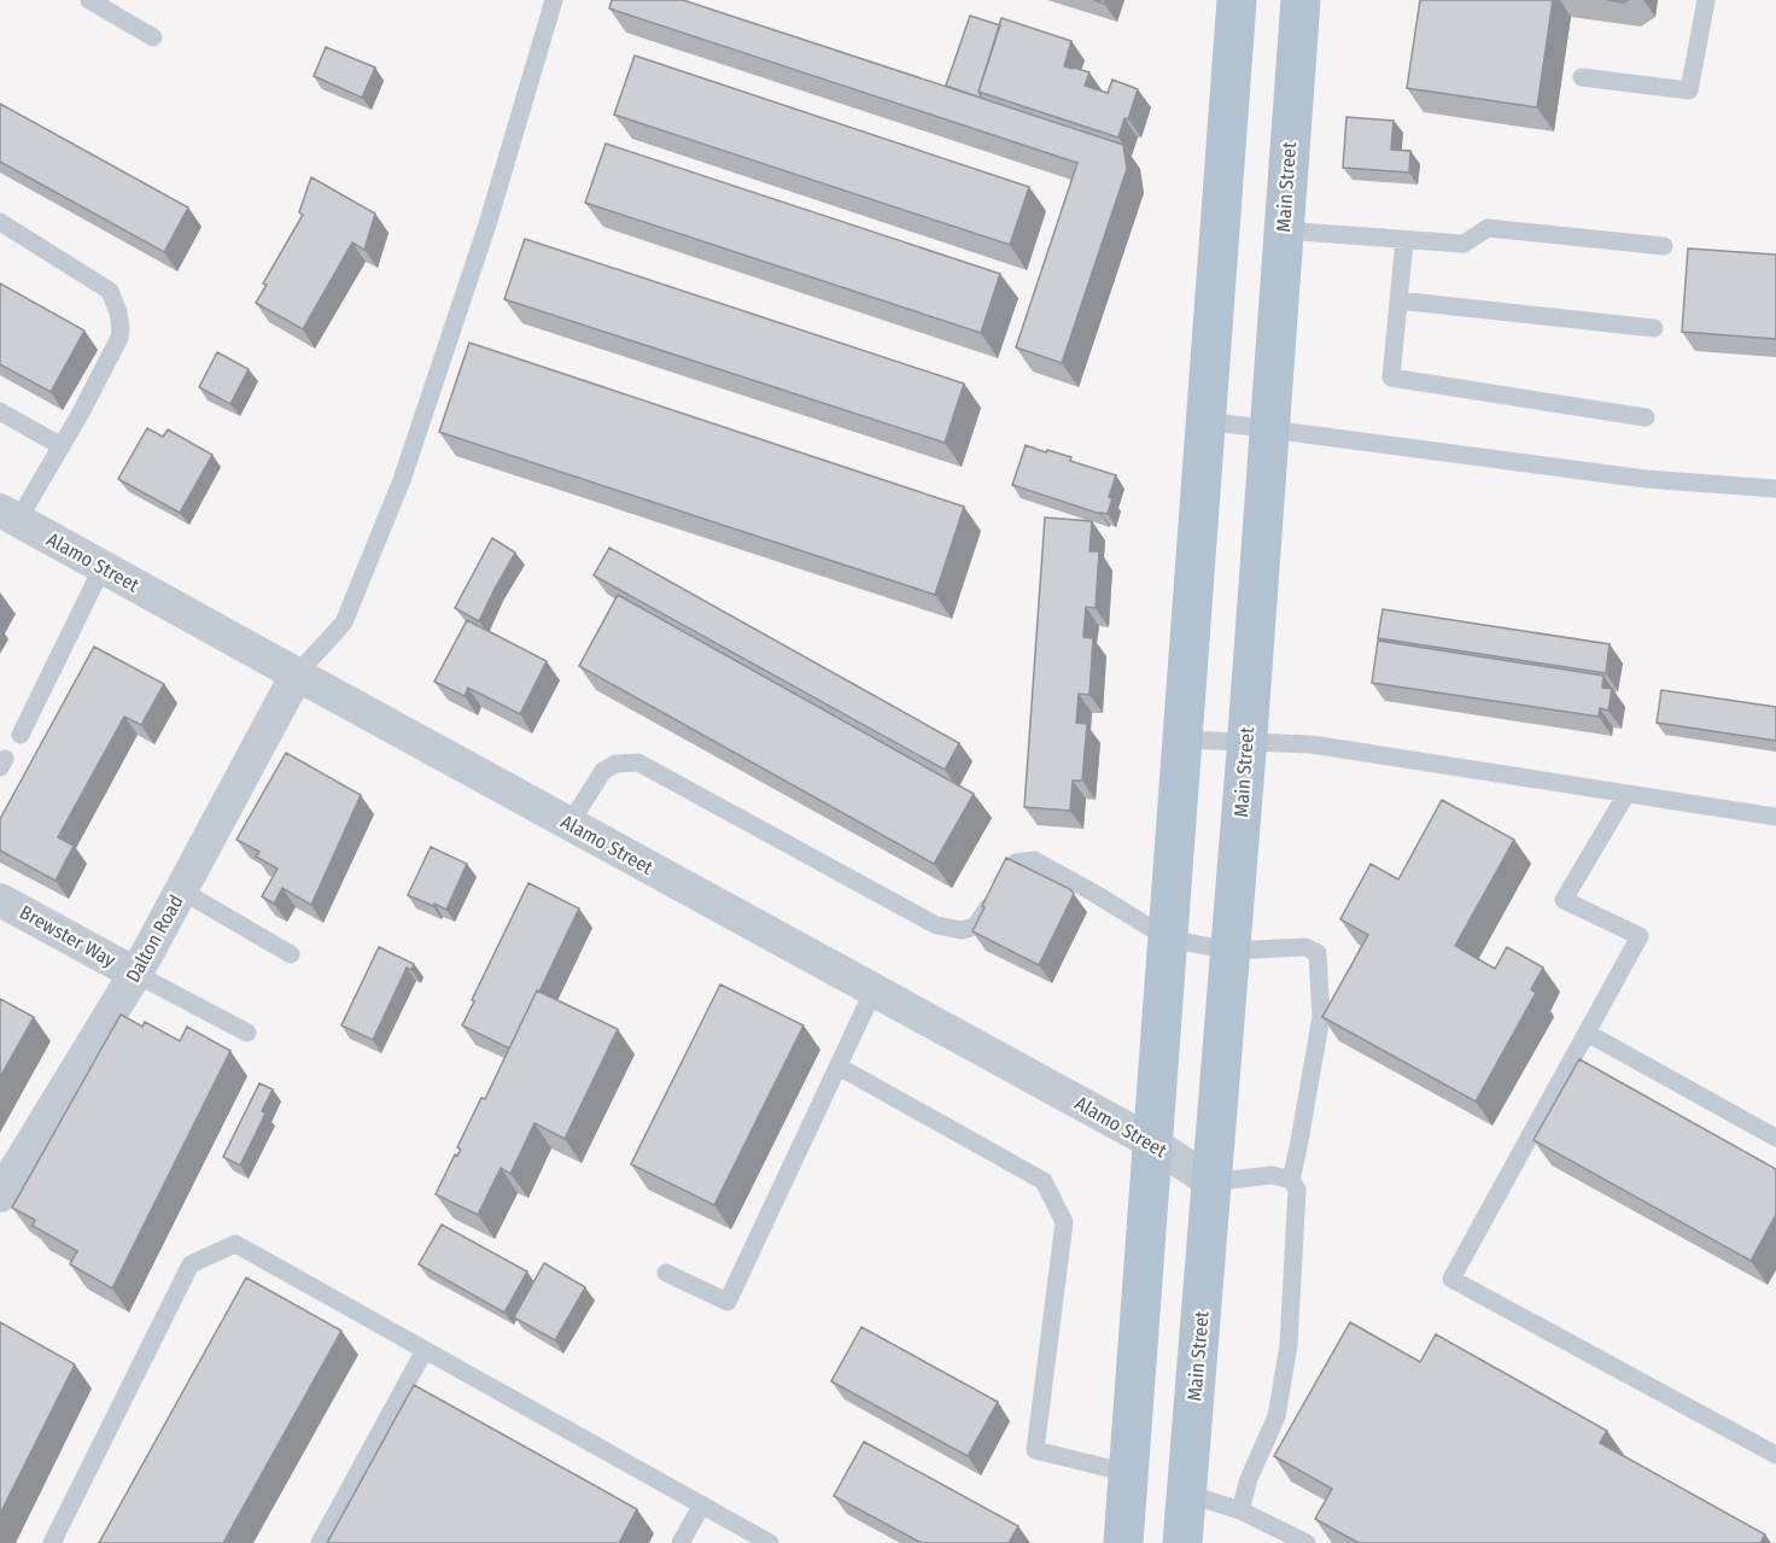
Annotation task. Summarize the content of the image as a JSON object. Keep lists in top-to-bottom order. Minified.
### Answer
{"streets":{"main road":["Main Street"],"street":["Alamo Street","Brewster Way","Dalton Road"]},"crossings":[["Main Street","Alamo Street"],["Alamo Street","Dalton Road"],["Brewster Way","Dalton Road"]]}
